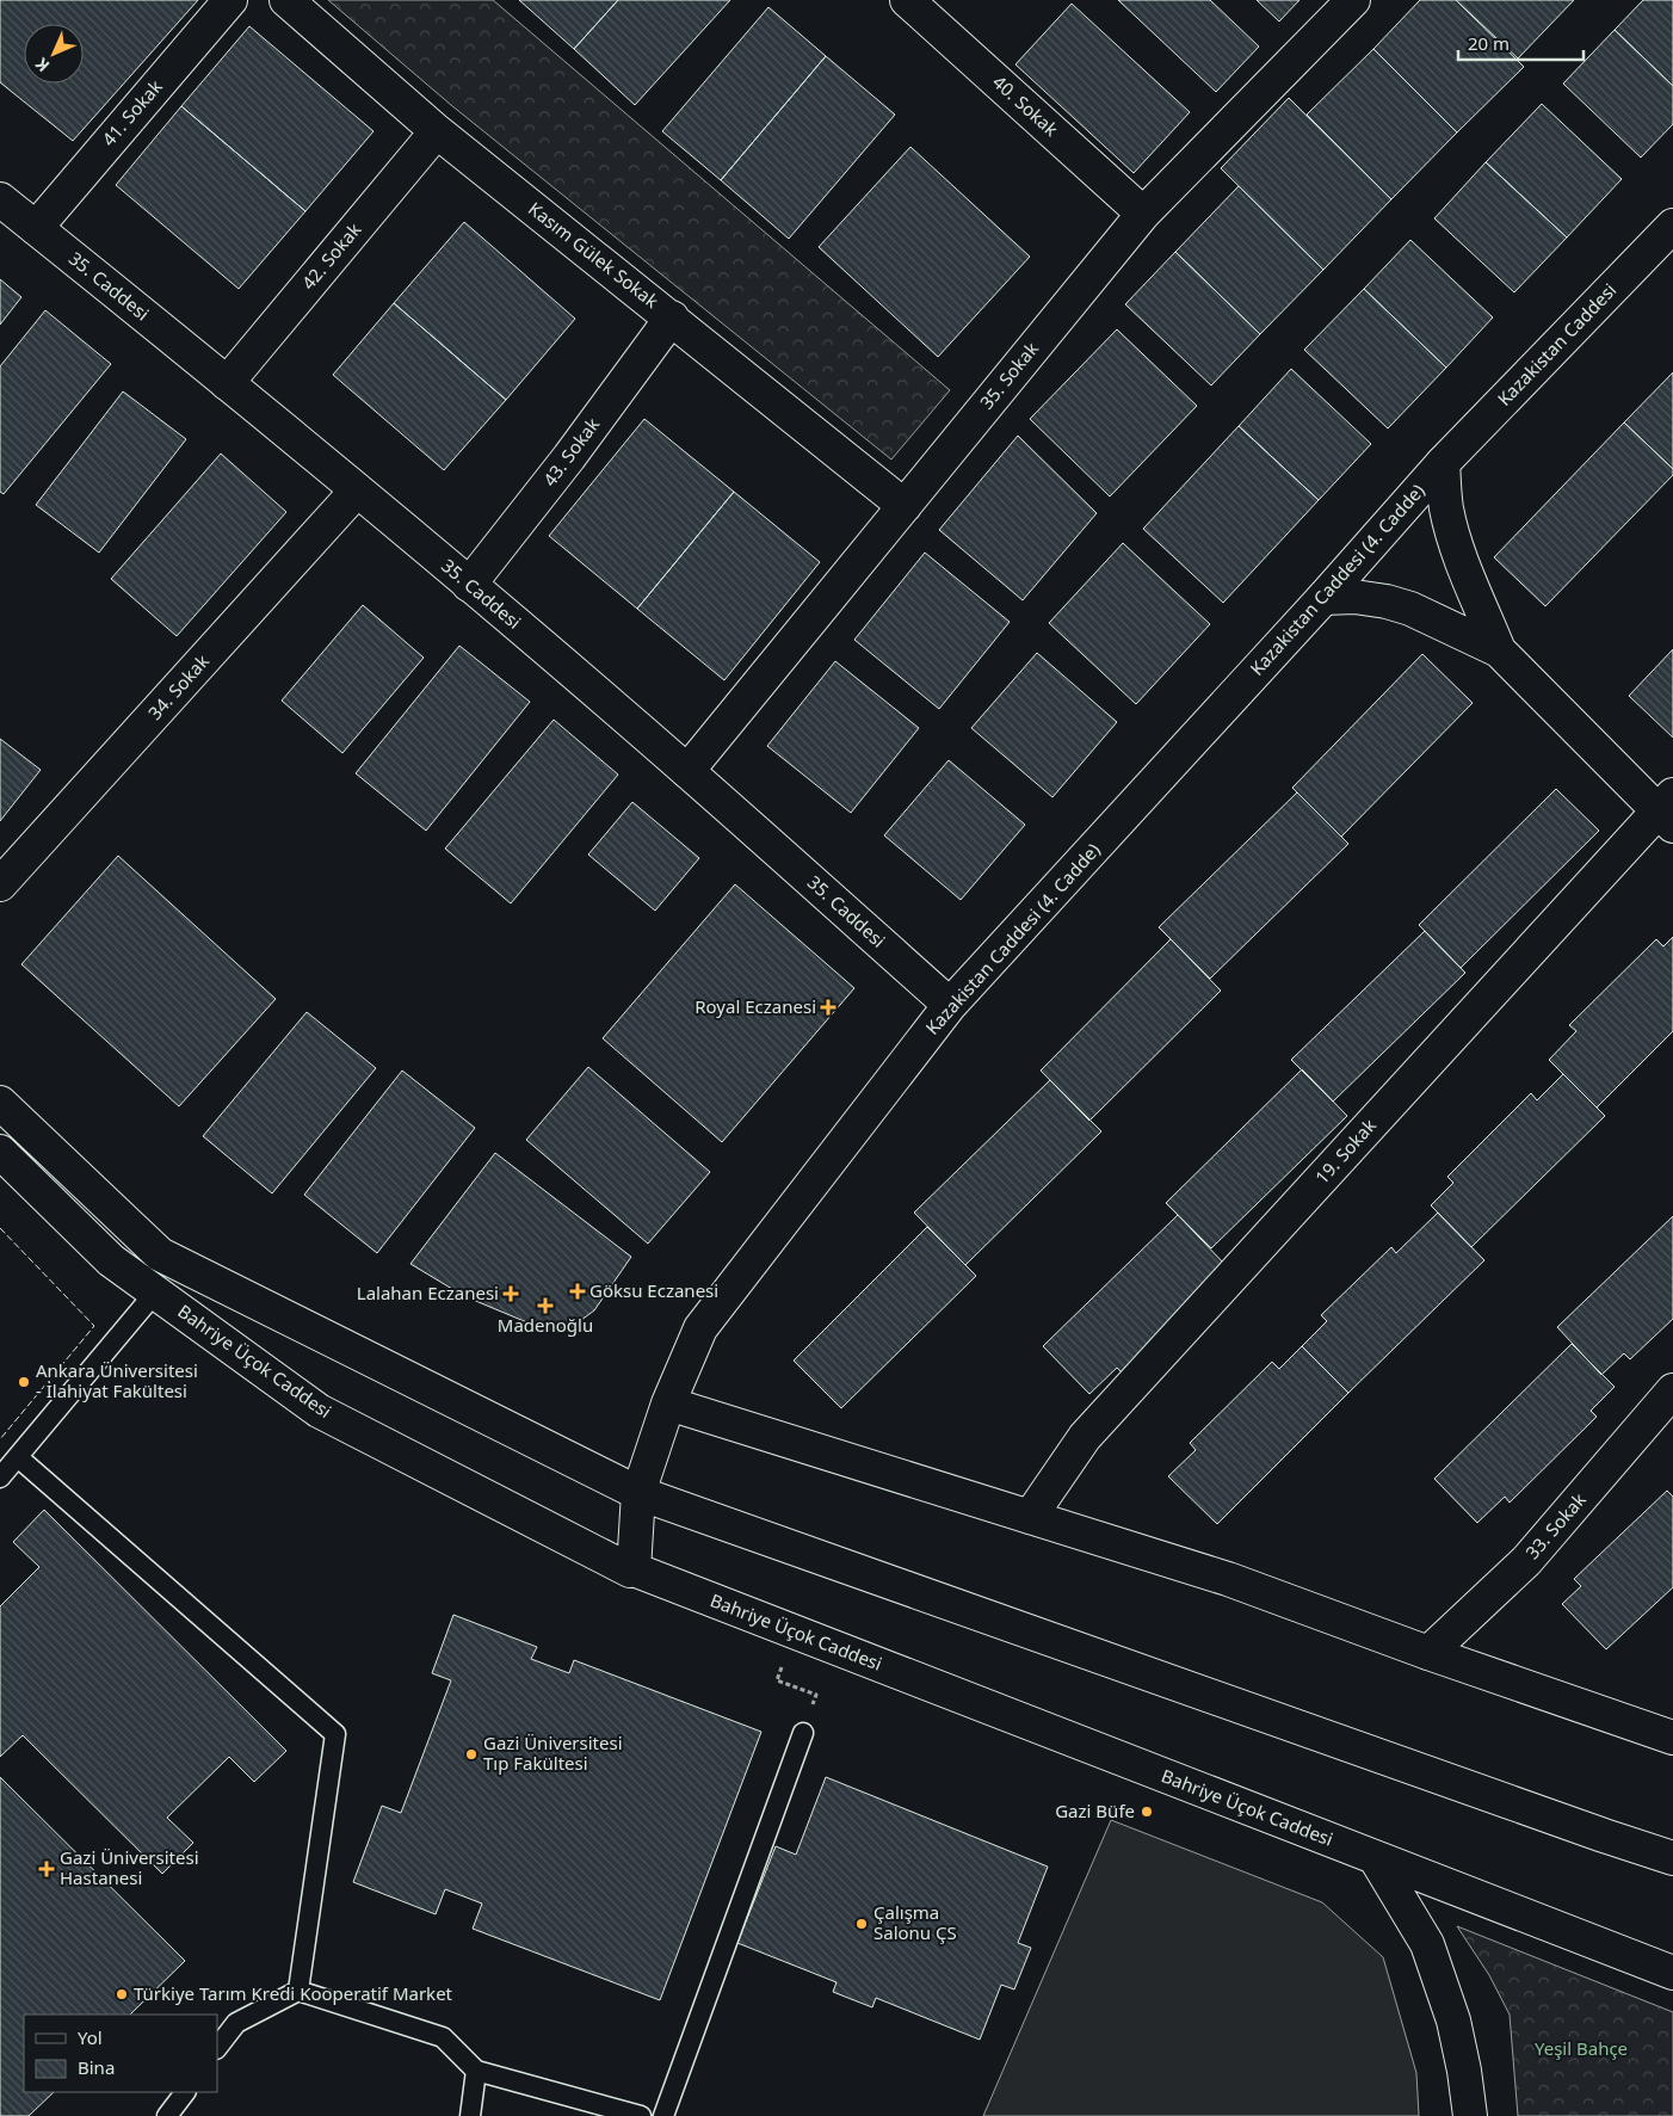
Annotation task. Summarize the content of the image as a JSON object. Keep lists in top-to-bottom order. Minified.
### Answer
{"streets":{"street":["40. Sokak","41. Sokak","Kasım Gülek Sokak","42. Sokak","35. Caddesi","Kazakistan Caddesi","35. Sokak","43. Sokak","Kazakistan Caddesi (4. Cadde)","34. Sokak","19. Sokak","Bahriye Üçok Caddesi","33. Sokak"]},"crossings":[["40. Sokak","35. Sokak"],["41. Sokak","35. Caddesi"],["Kasım Gülek Sokak","42. Sokak"],["Kasım Gülek Sokak","35. Sokak"],["Kasım Gülek Sokak","43. Sokak"],["42. Sokak","35. Caddesi"],["35. Caddesi","35. Sokak"],["35. Caddesi","43. Sokak"],["35. Caddesi","Kazakistan Caddesi (4. Cadde)"],["35. Caddesi","34. Sokak"],["Kazakistan Caddesi","Kazakistan Caddesi (4. Cadde)"],["Kazakistan Caddesi (4. Cadde)","Bahriye Üçok Caddesi"]],"parks":["Yeşil Bahçe"],"places":{"health":["Royal Eczanesi","Göksu Eczanesi","Lalahan Eczanesi","Madenoğlu","Gazi Üniversitesi Hastanesi"],"other":["Ankara Üniversitesi - İlahiyat Fakültesi","Gazi Üniversitesi Tıp Fakültesi","Gazi Büfe","Çalışma Salonu ÇS","Türkiye Tarım Kredi Kooperatif Market"]},"legend":["Yol","Bina"],"scale_bar":"20 m","north":"bottom left"}
